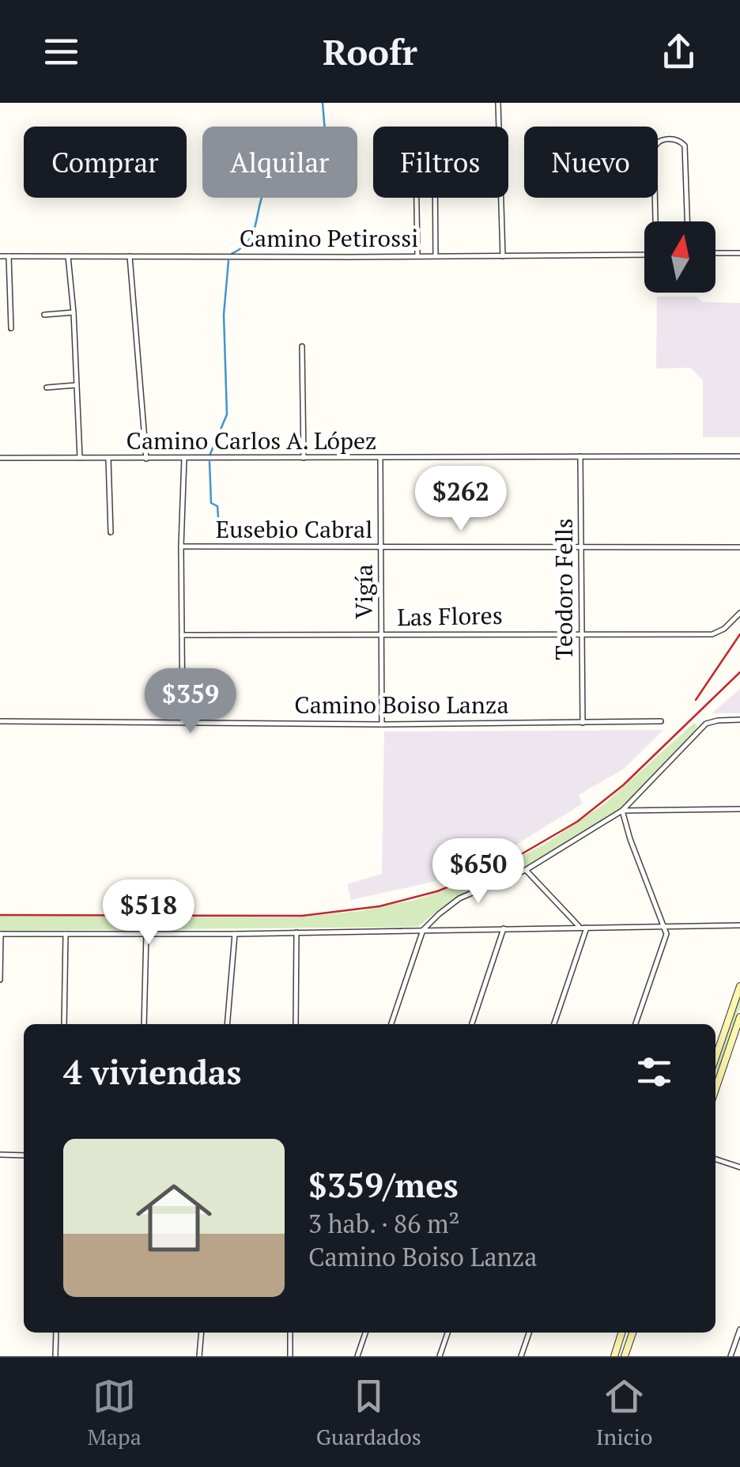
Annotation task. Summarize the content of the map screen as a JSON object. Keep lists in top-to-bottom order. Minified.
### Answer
{"streets":{"street":["Camino Petirossi","Camino Carlos A. López","Eusebio Cabral","Teodoro Fells","Vigía","Las Flores","Camino Boiso Lanza"]},"crossings":[["Camino Carlos A. López","Teodoro Fells"],["Camino Carlos A. López","Vigía"],["Eusebio Cabral","Teodoro Fells"],["Eusebio Cabral","Vigía"],["Teodoro Fells","Las Flores"],["Teodoro Fells","Camino Boiso Lanza"],["Vigía","Las Flores"],["Vigía","Camino Boiso Lanza"]],"north":"top","page":{"header":"Roofr","chip":["Comprar","Alquilar","Filtros","Nuevo"],"price":["$262","$359","$650","$518"],"heading":"4 viviendas","list":[{"name":"$359/mes","note":"3 hab. · 86 m² · Camino Boiso Lanza"}],"tabs":["Mapa","Guardados","Inicio"]}}
